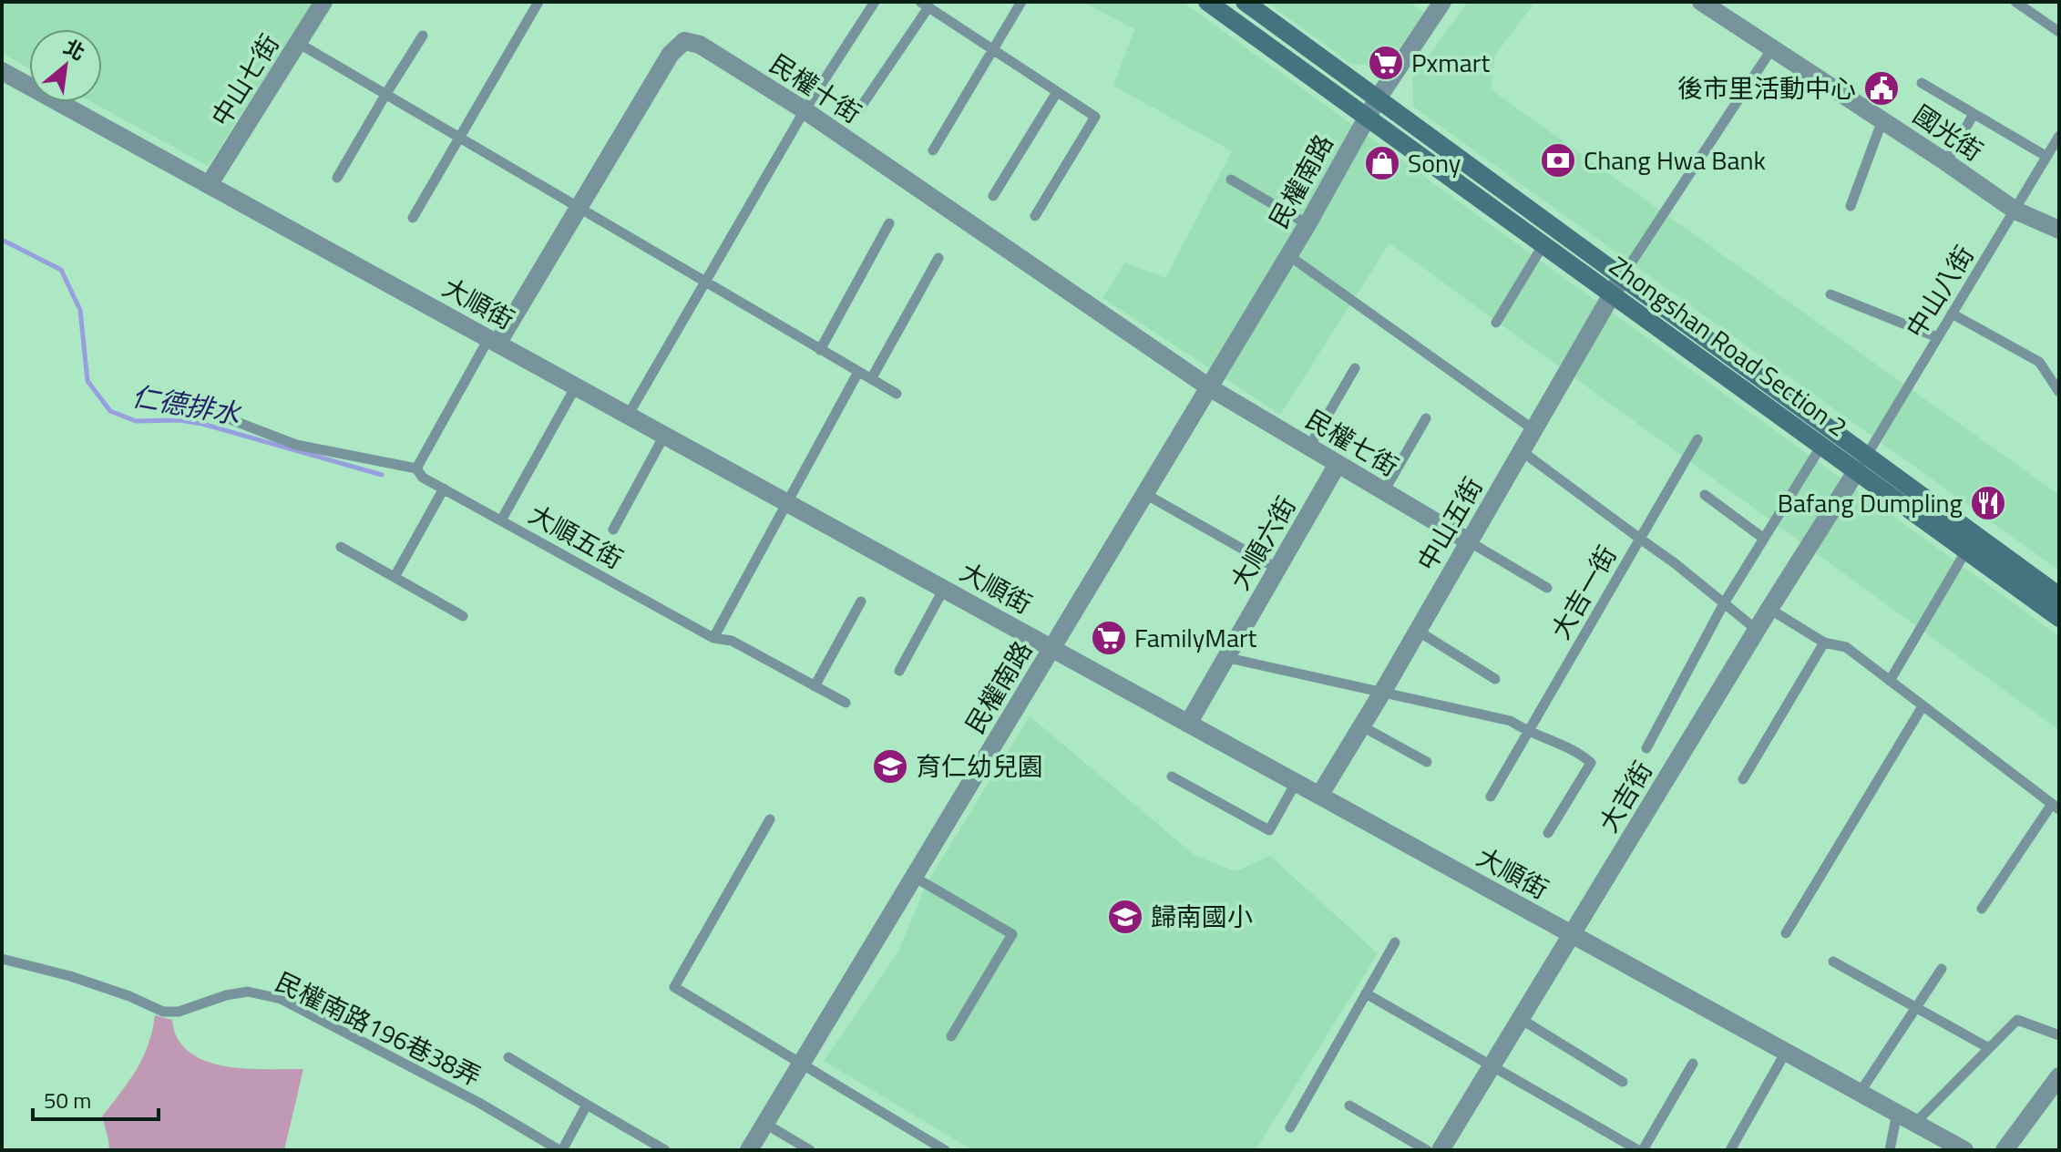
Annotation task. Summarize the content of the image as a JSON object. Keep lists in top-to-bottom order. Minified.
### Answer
{"streets":{"main road":["Zhongshan Road Section 2"],"street":["中山七街","民權十街","國光街","民權南路","大順街","民權七街","中山五街","大順六街","大吉街"],"lane":["中山八街","大順五街","大吉一街","民權南路196巷38弄"]},"crossings":[["中山七街","大順街"],["民權十街","民權南路"],["民權十街","大順街"],["民權十街","民權七街"],["國光街","中山八街"],["民權南路","大順街"],["民權南路","Zhongshan Road Section 2"],["民權南路","民權七街"],["中山八街","Zhongshan Road Section 2"],["中山八街","大吉街"],["大順街","中山五街"],["大順街","大順六街"],["大順街","大吉街"],["Zhongshan Road Section 2","中山五街"],["Zhongshan Road Section 2","大吉街"],["民權七街","中山五街"],["民權七街","大順六街"],["大吉一街","大吉街"]],"water":["仁德排水"],"places":{"supermarket":["Pxmart","FamilyMart"],"public building":["後市里活動中心"],"bank":["Chang Hwa Bank"],"shop":["Sony"],"restaurant":["Bafang Dumpling"],"school or university":["育仁幼兒園","歸南國小"]},"scale_bar":"50 m","north":"top right"}
